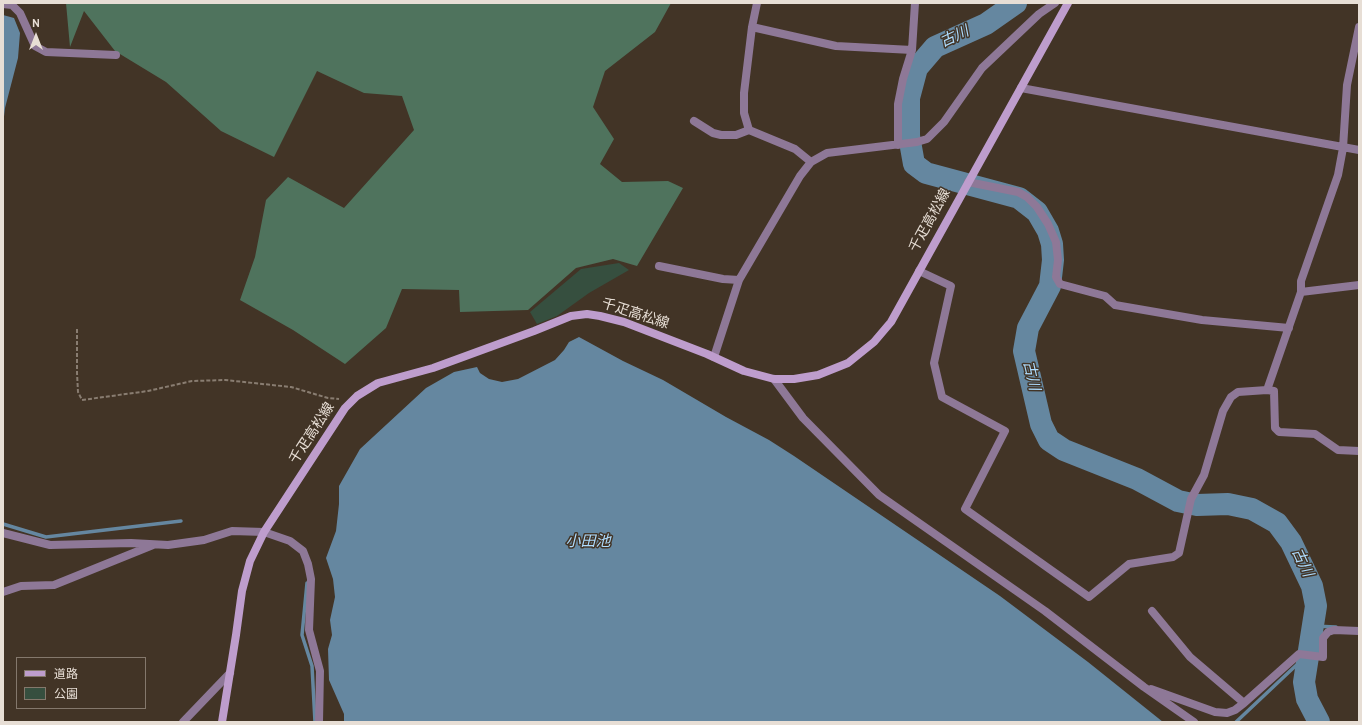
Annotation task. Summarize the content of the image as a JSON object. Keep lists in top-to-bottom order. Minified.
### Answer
{"streets":{"main road":["千疋高松線"]},"water":["古川","小田池"],"legend":["道路","公園"],"north":"top"}
